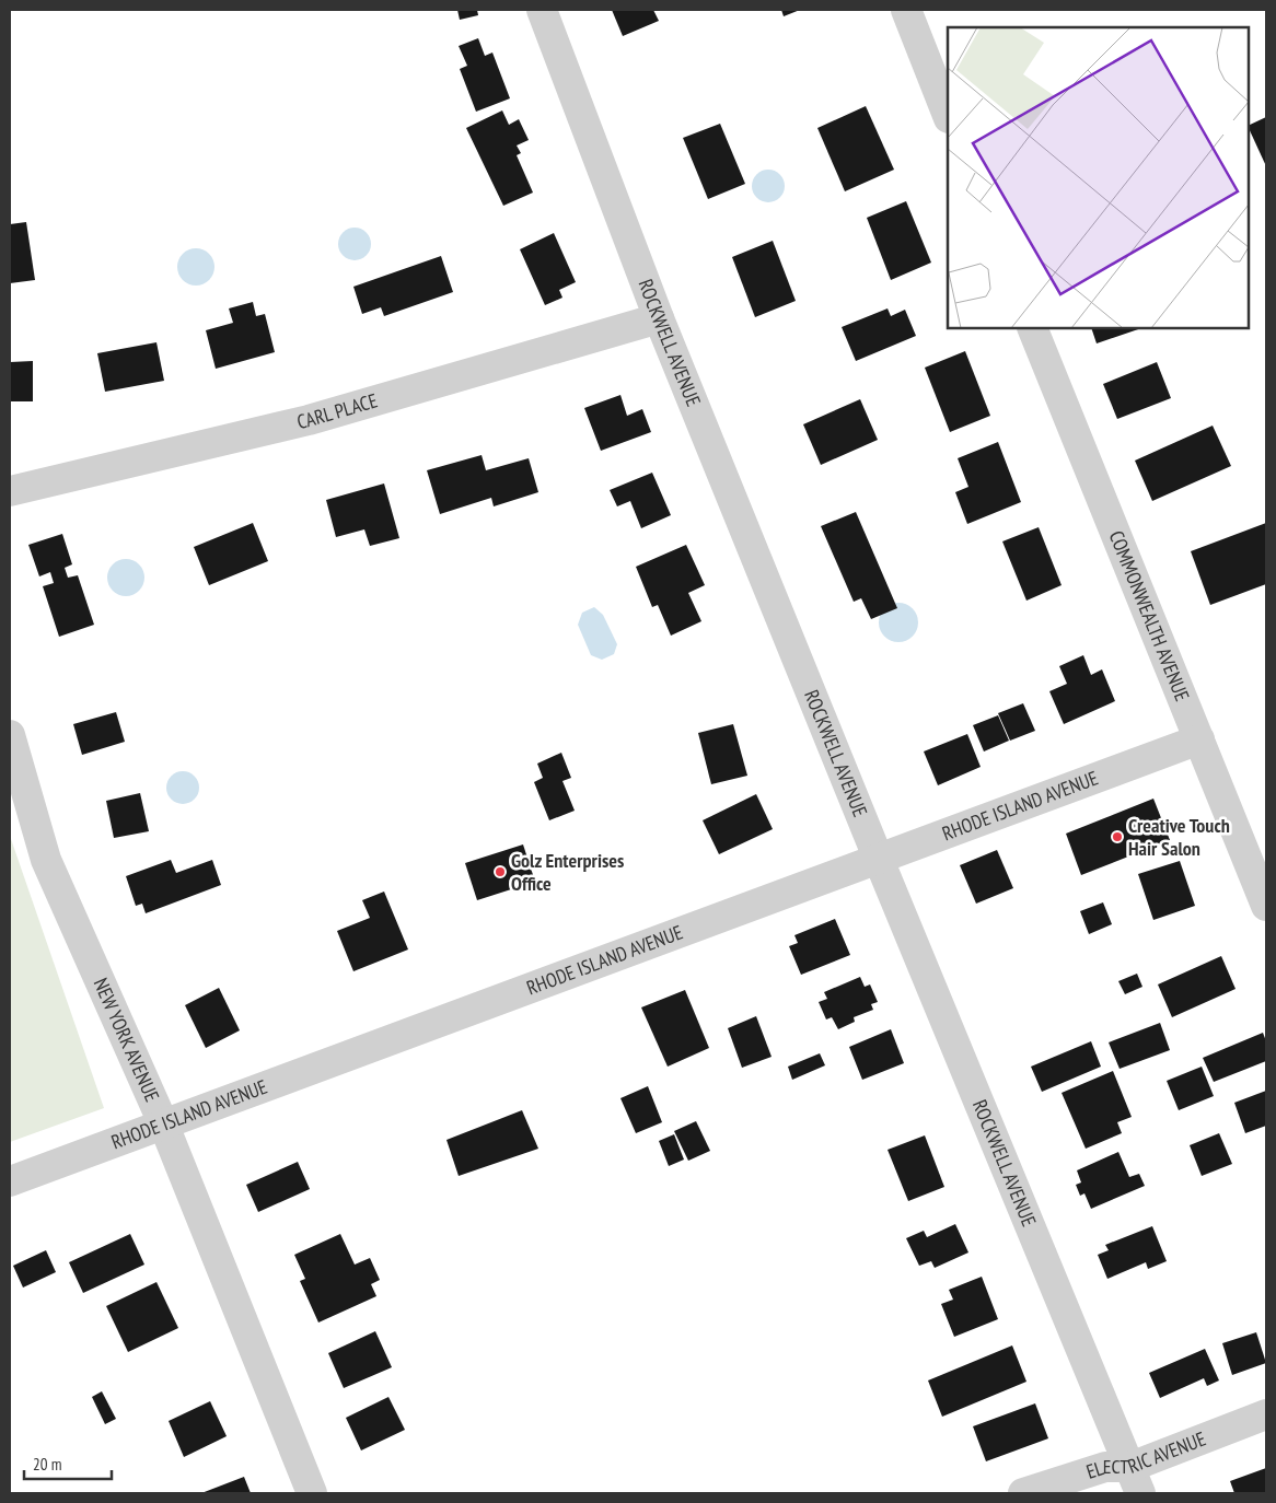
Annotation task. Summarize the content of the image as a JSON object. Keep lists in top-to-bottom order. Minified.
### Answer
{"streets":{"street":["ROCKWELL AVENUE","CARL PLACE","COMMONWEALTH AVENUE","RHODE ISLAND AVENUE","NEW YORK AVENUE","ELECTRIC AVENUE"]},"crossings":[["ROCKWELL AVENUE","CARL PLACE"],["ROCKWELL AVENUE","RHODE ISLAND AVENUE"],["ROCKWELL AVENUE","ELECTRIC AVENUE"],["COMMONWEALTH AVENUE","RHODE ISLAND AVENUE"],["RHODE ISLAND AVENUE","NEW YORK AVENUE"]],"places":["Creative Touch Hair Salon","Golz Enterprises Office"],"scale_bar":"20 m"}
